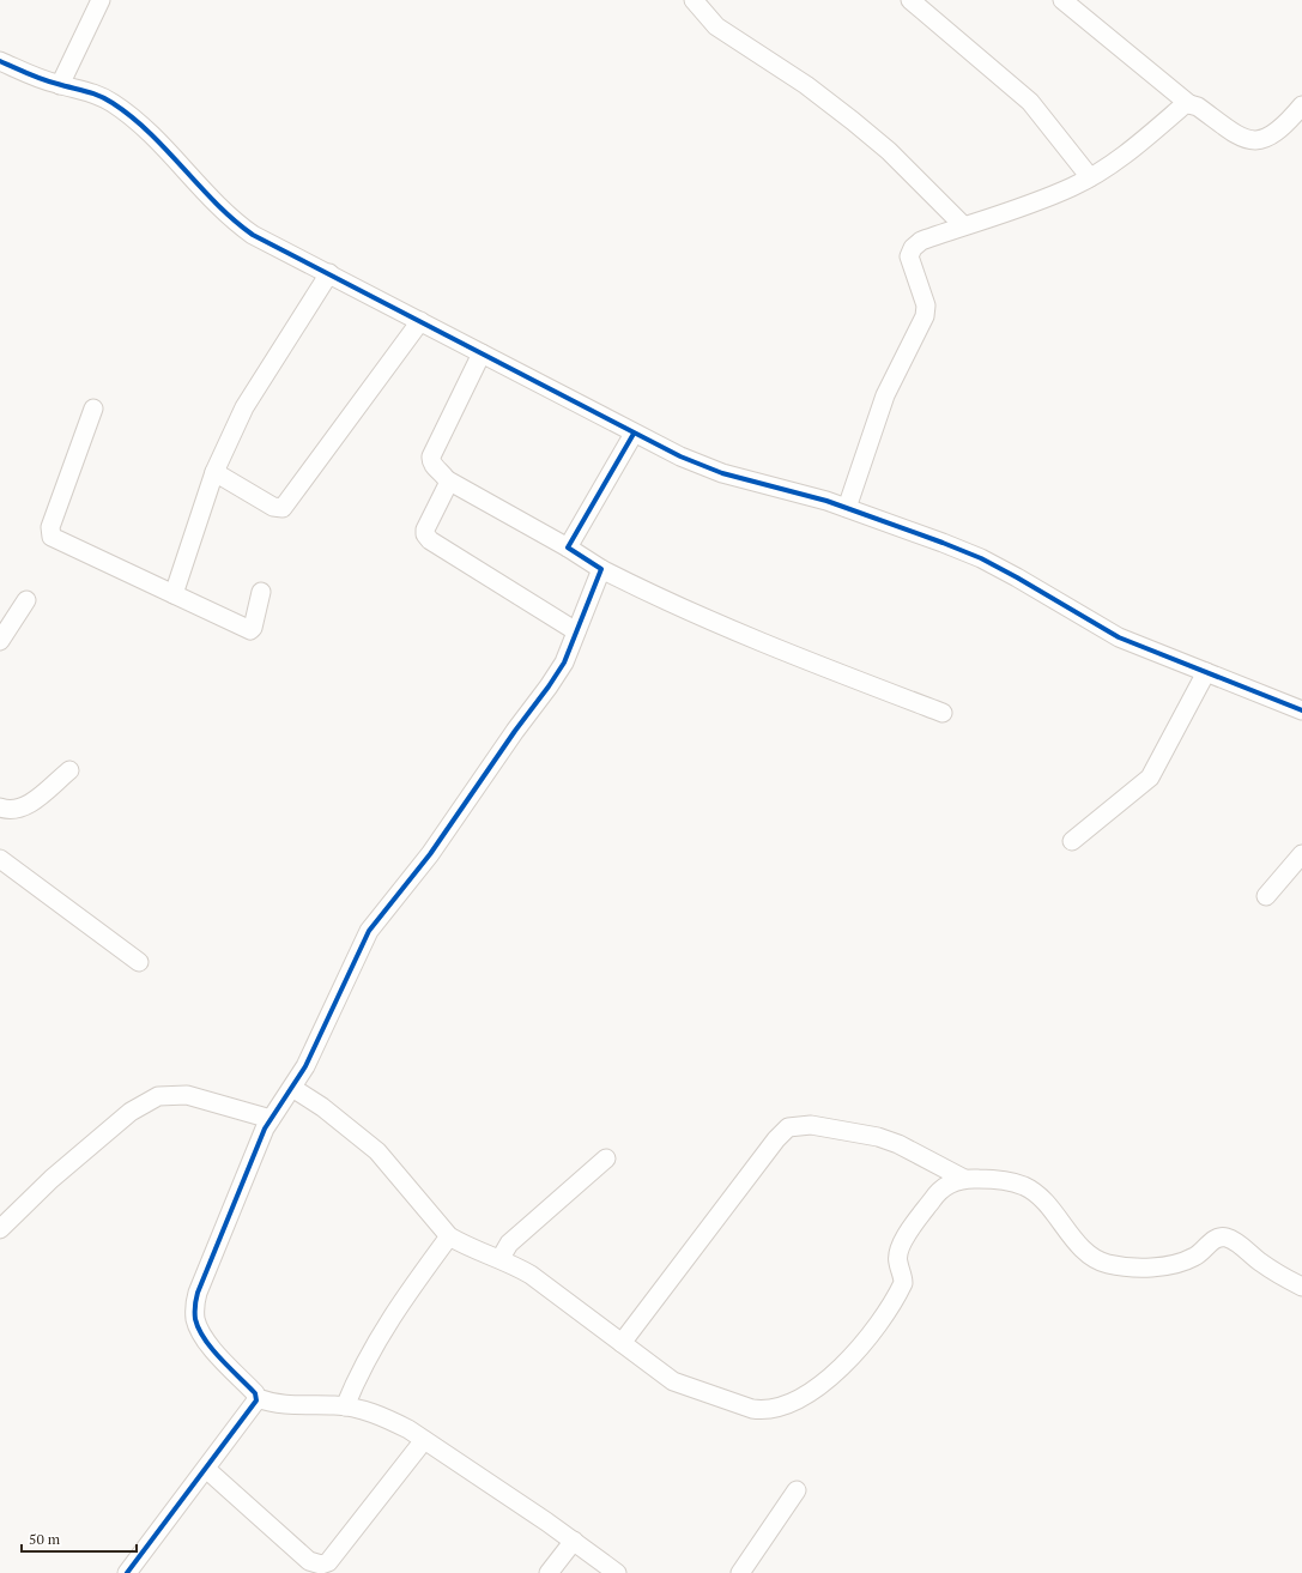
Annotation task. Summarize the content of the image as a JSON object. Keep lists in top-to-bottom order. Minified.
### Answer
{"scale_bar":"50 m"}
